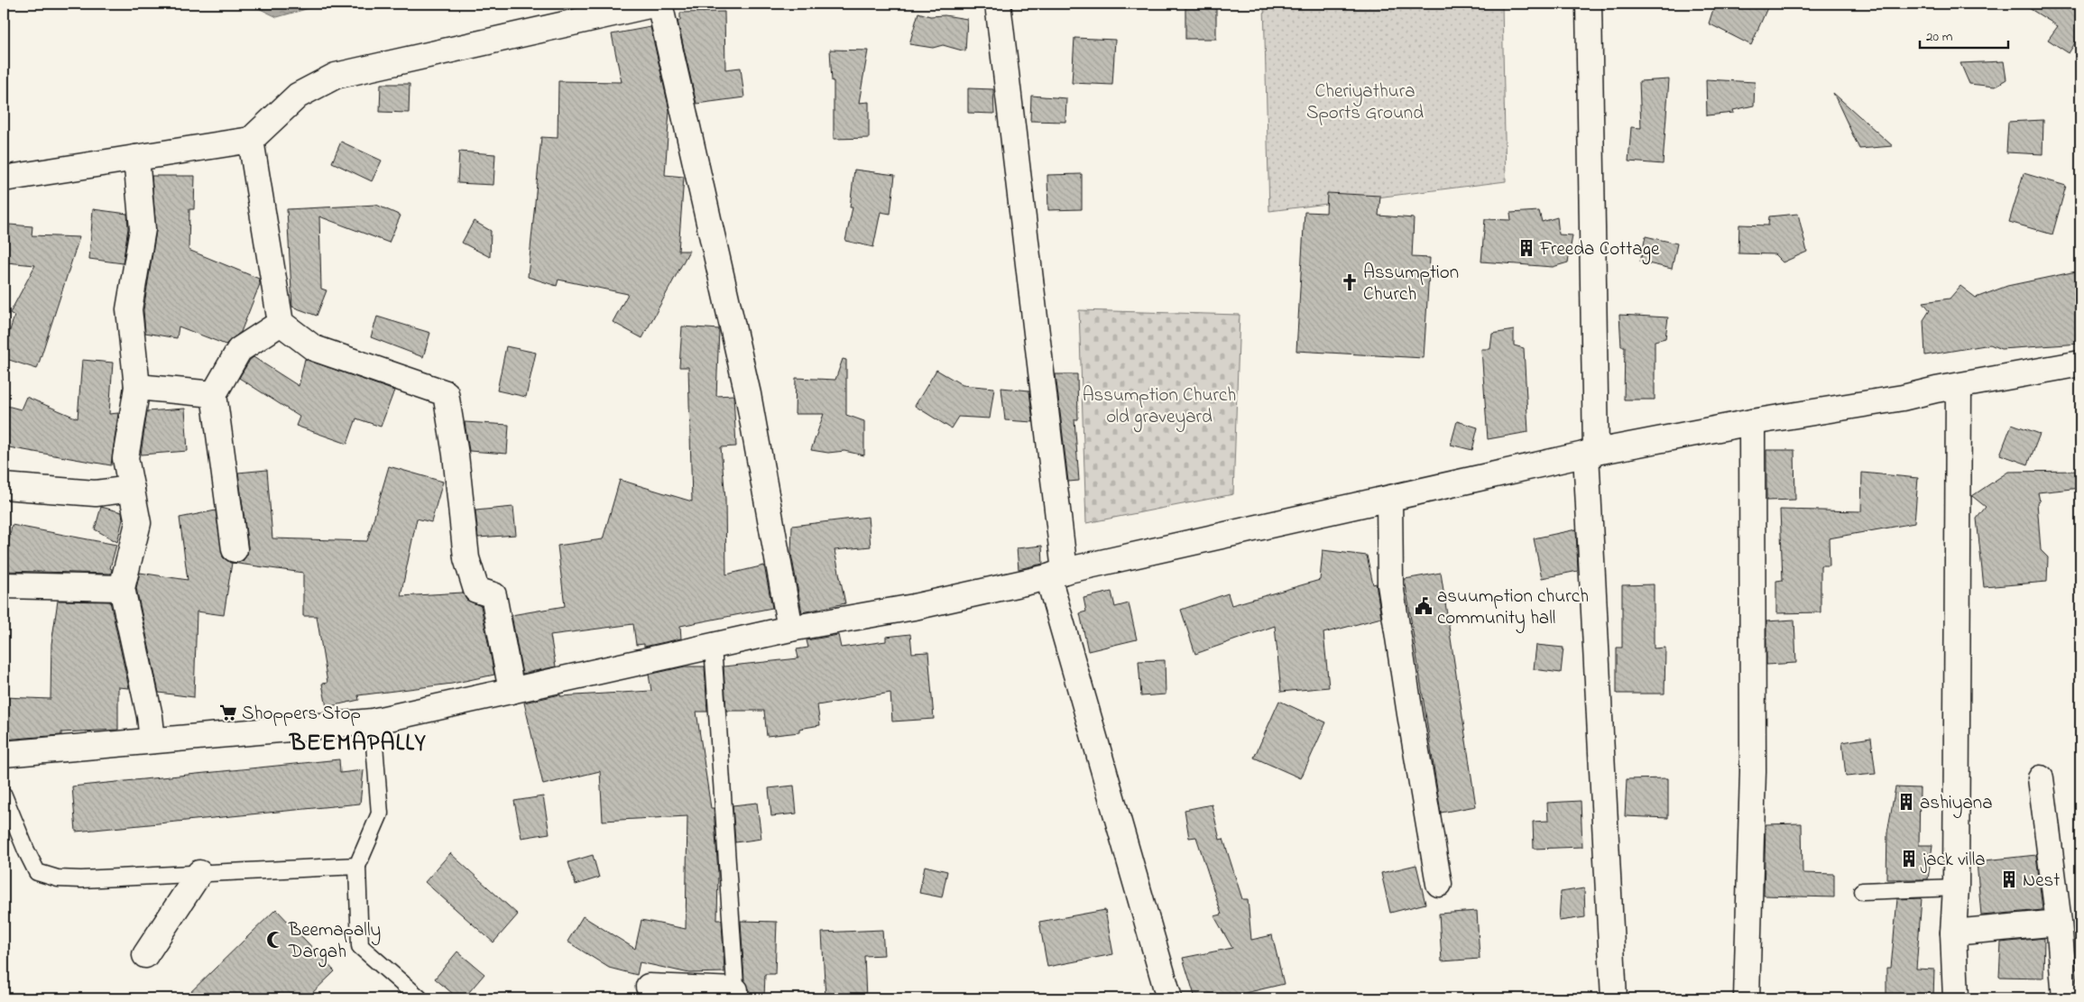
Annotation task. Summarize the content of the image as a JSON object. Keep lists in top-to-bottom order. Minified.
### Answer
{"districts":["BEEMAPALLY"],"parks":["Cheriyathura Sports Ground","Assumption Church old graveyard"],"places":{"building":["Freeda Cottage","ashiyana","jack villa","Nest"],"church":["Assumption Church"],"public building":["asuumption church community hall"],"supermarket":["Shoppers Stop"],"mosque":["Beemapally Dargah"]},"scale_bar":"20 m"}
